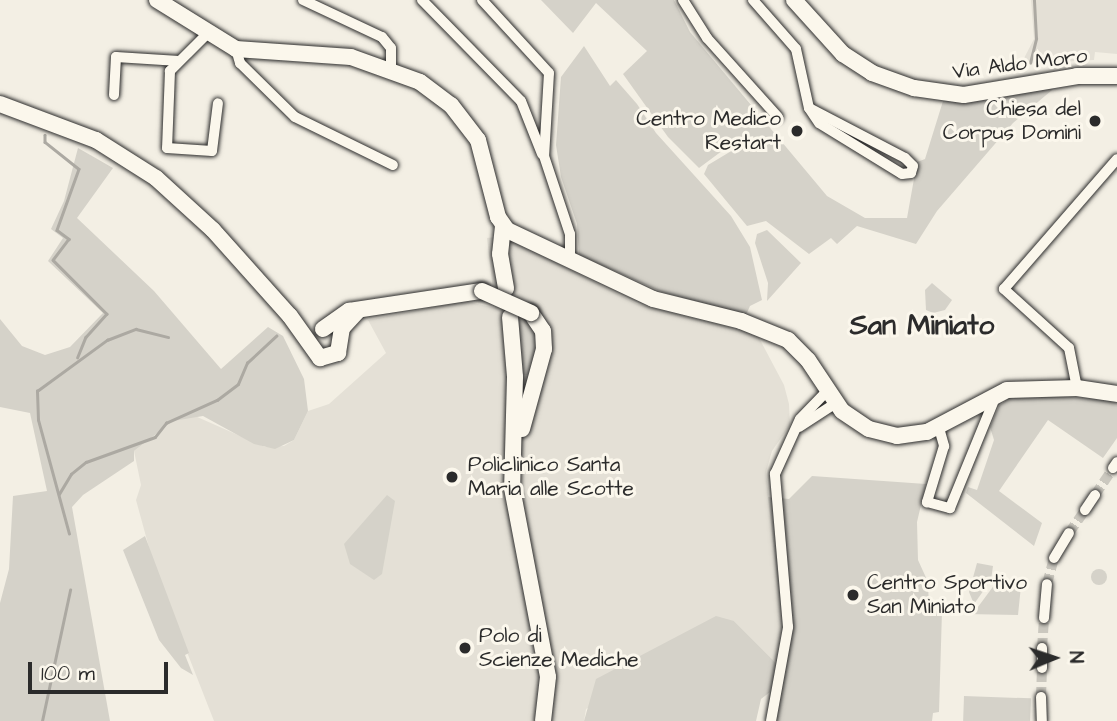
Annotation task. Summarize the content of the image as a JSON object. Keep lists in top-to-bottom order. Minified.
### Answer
{"streets":{"street":["Via Aldo Moro"]},"districts":["San Miniato"],"places":["Chiesa del Corpus Domini","Centro Medico Restart","Policlinico Santa Maria alle Scotte","Centro Sportivo San Miniato","Polo di Scienze Mediche"],"scale_bar":"100 m","north":"right"}
